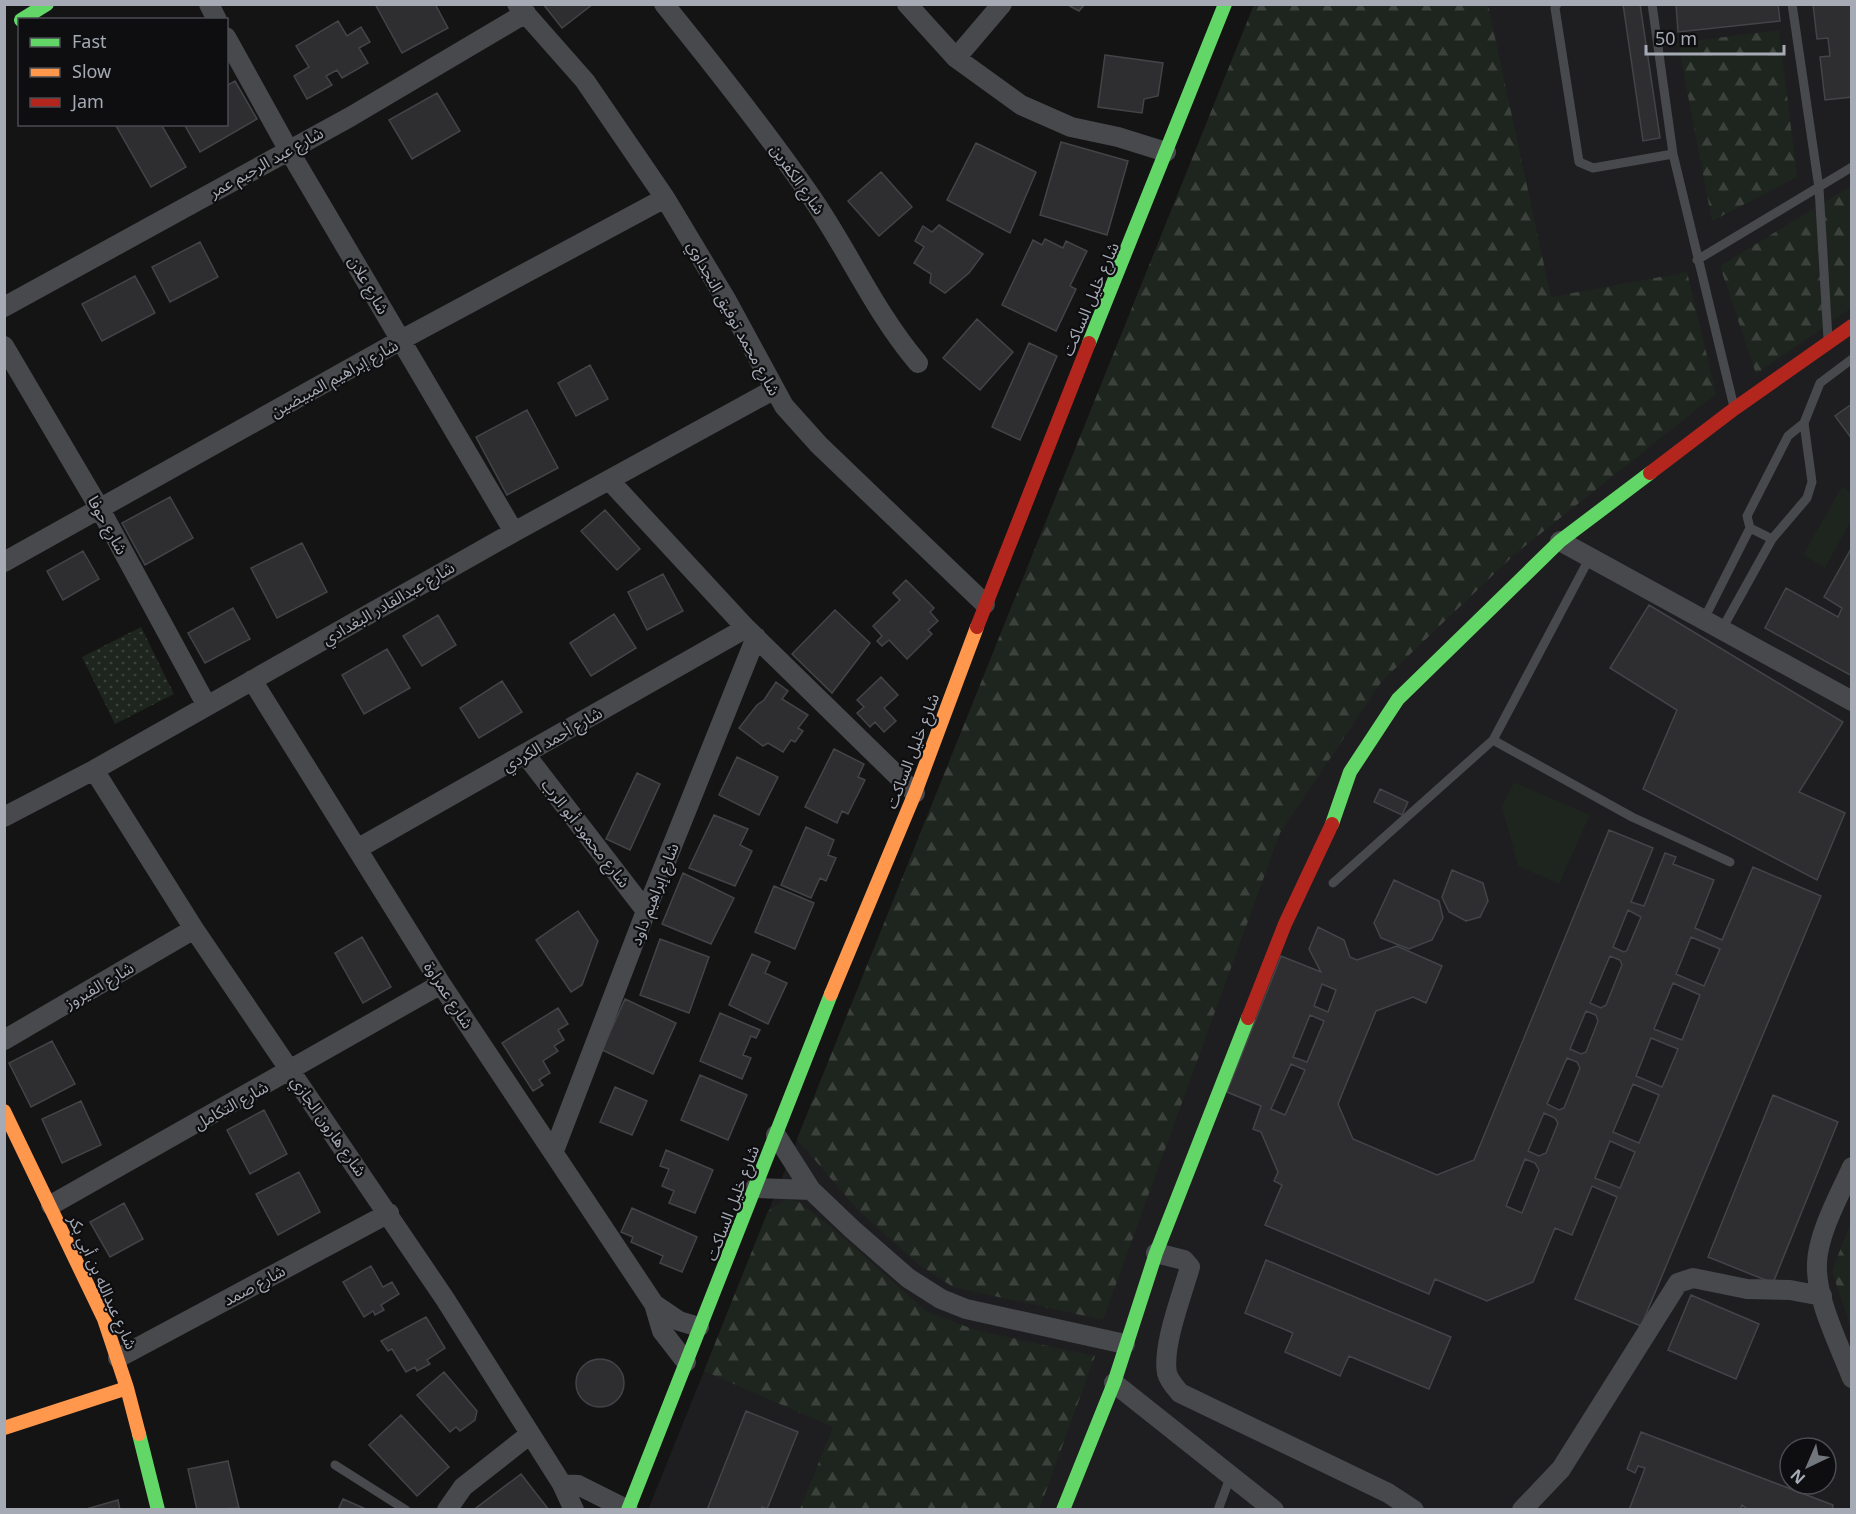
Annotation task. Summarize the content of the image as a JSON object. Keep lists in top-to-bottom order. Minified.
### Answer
{"streets":{"street":["شارع عبد الرحيم عمر","شارع الكفرين","شارع علان","شارع خليل الساكت","شارع محمد توفيق النجداوي","شارع إبراهيم المبيضين","شارع حوفا","شارع عبدالقادر البغدادي","شارع أحمد الكردي","شارع محمود أبو الرب","شارع إبراهيم داود","شارع الفيروز","شارع عمراوة","شارع التكامل","شارع هارون الجازي","شارع عبدالله بن أبي بكر","شارع صمد"]},"crossings":[["شارع عبد الرحيم عمر","شارع علان"],["شارع عبد الرحيم عمر","شارع محمد توفيق النجداوي"],["شارع علان","شارع إبراهيم المبيضين"],["شارع علان","شارع عبدالقادر البغدادي"],["شارع خليل الساكت","شارع محمد توفيق النجداوي"],["شارع خليل الساكت","شارع عمراوة"],["شارع محمد توفيق النجداوي","شارع إبراهيم المبيضين"],["شارع محمد توفيق النجداوي","شارع عبدالقادر البغدادي"],["شارع إبراهيم المبيضين","شارع حوفا"],["شارع حوفا","شارع عبدالقادر البغدادي"],["شارع عبدالقادر البغدادي","شارع عمراوة"],["شارع عبدالقادر البغدادي","شارع هارون الجازي"],["شارع أحمد الكردي","شارع محمود أبو الرب"],["شارع أحمد الكردي","شارع إبراهيم داود"],["شارع أحمد الكردي","شارع عمراوة"],["شارع محمود أبو الرب","شارع إبراهيم داود"],["شارع إبراهيم داود","شارع عمراوة"],["شارع الفيروز","شارع هارون الجازي"],["شارع عمراوة","شارع التكامل"],["شارع التكامل","شارع هارون الجازي"],["شارع التكامل","شارع عبدالله بن أبي بكر"],["شارع هارون الجازي","شارع صمد"],["شارع عبدالله بن أبي بكر","شارع صمد"]],"legend":["Fast","Slow","Jam"],"scale_bar":"50 m","north":"bottom left"}
